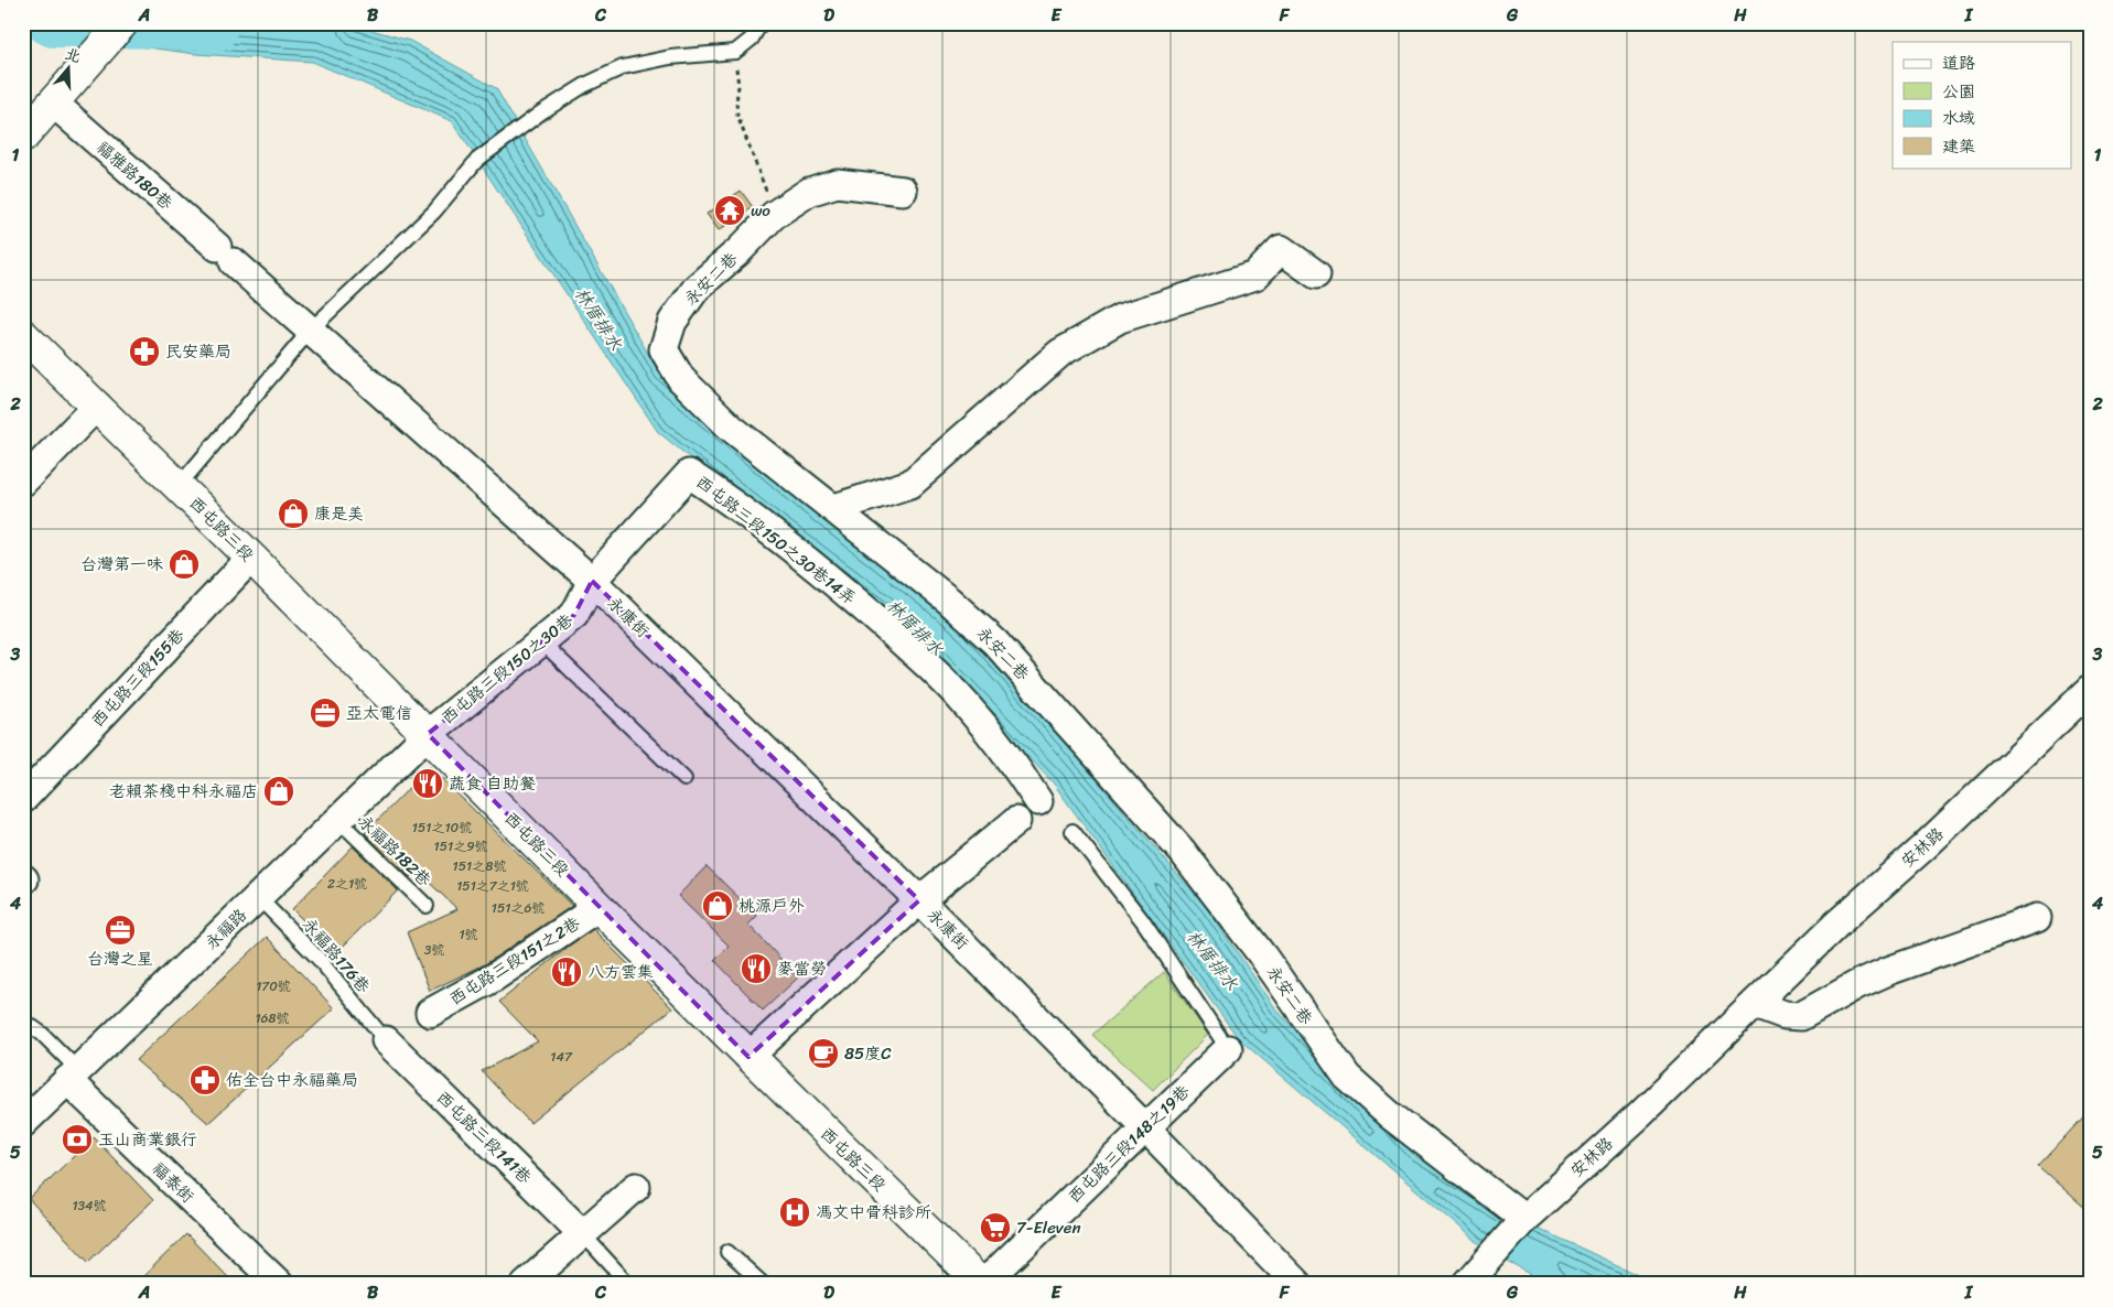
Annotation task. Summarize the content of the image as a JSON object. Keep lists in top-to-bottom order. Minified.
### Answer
{"streets":{"street":["福雅路180巷","永安二巷","西屯路三段","西屯路三段150之30巷14弄","永康街","西屯路三段150之30巷","西屯路三段155巷","安林路","永福路","西屯路三段151之2巷","西屯路三段141巷","西屯路三段148之19巷","福泰街"],"lane":["永福路182巷","永福路176巷"]},"crossings":[["福雅路180巷","永康街"],["永安二巷","安林路"],["西屯路三段","西屯路三段150之30巷"],["西屯路三段","西屯路三段155巷"],["西屯路三段","永福路"],["西屯路三段","西屯路三段151之2巷"],["西屯路三段","西屯路三段148之19巷"],["西屯路三段150之30巷14弄","西屯路三段150之30巷"],["永康街","西屯路三段150之30巷"],["永康街","西屯路三段148之19巷"],["西屯路三段150之30巷","永福路"],["永福路182巷","永福路"],["永福路","永福路176巷"],["永福路","福泰街"],["永福路176巷","西屯路三段141巷"]],"water":["林厝排水"],"places":{"temple":["wo"],"pharmacy":["民安藥局","佑全台中永福藥局"],"shop":["康是美","台灣第一味","老賴茶棧中科永福店","桃源戶外"],"office":["亞太電信","台灣之星"],"restaurant":["蔬食 自助餐","麥當勞","八方雲集"],"cafe":["85度C"],"bank":["玉山商業銀行"],"hospital":["馮文中骨科診所"],"supermarket":["7-Eleven"]},"house_numbers":["151之10號","151之9號","151之8號","2之1號","151之7之1號","151之6號","1號","3號","170號","168號","147","134號"],"legend":["道路","公園","水域","建築"],"north":"top","grid":{"columns":["A","B","C","D","E","F","G","H","I"],"rows":["1","2","3","4","5"]}}
